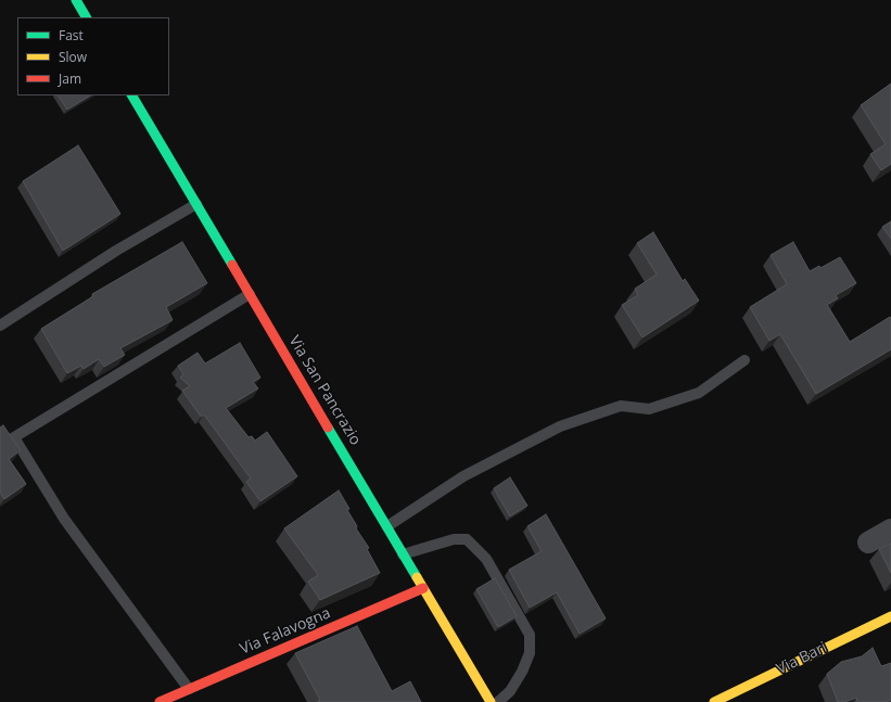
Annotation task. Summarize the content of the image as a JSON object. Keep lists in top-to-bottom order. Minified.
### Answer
{"streets":{"main road":["Via San Pancrazio","Via Falavogna","Via Bari"]},"crossings":[["Via San Pancrazio","Via Falavogna"]],"legend":["Fast","Slow","Jam"]}
